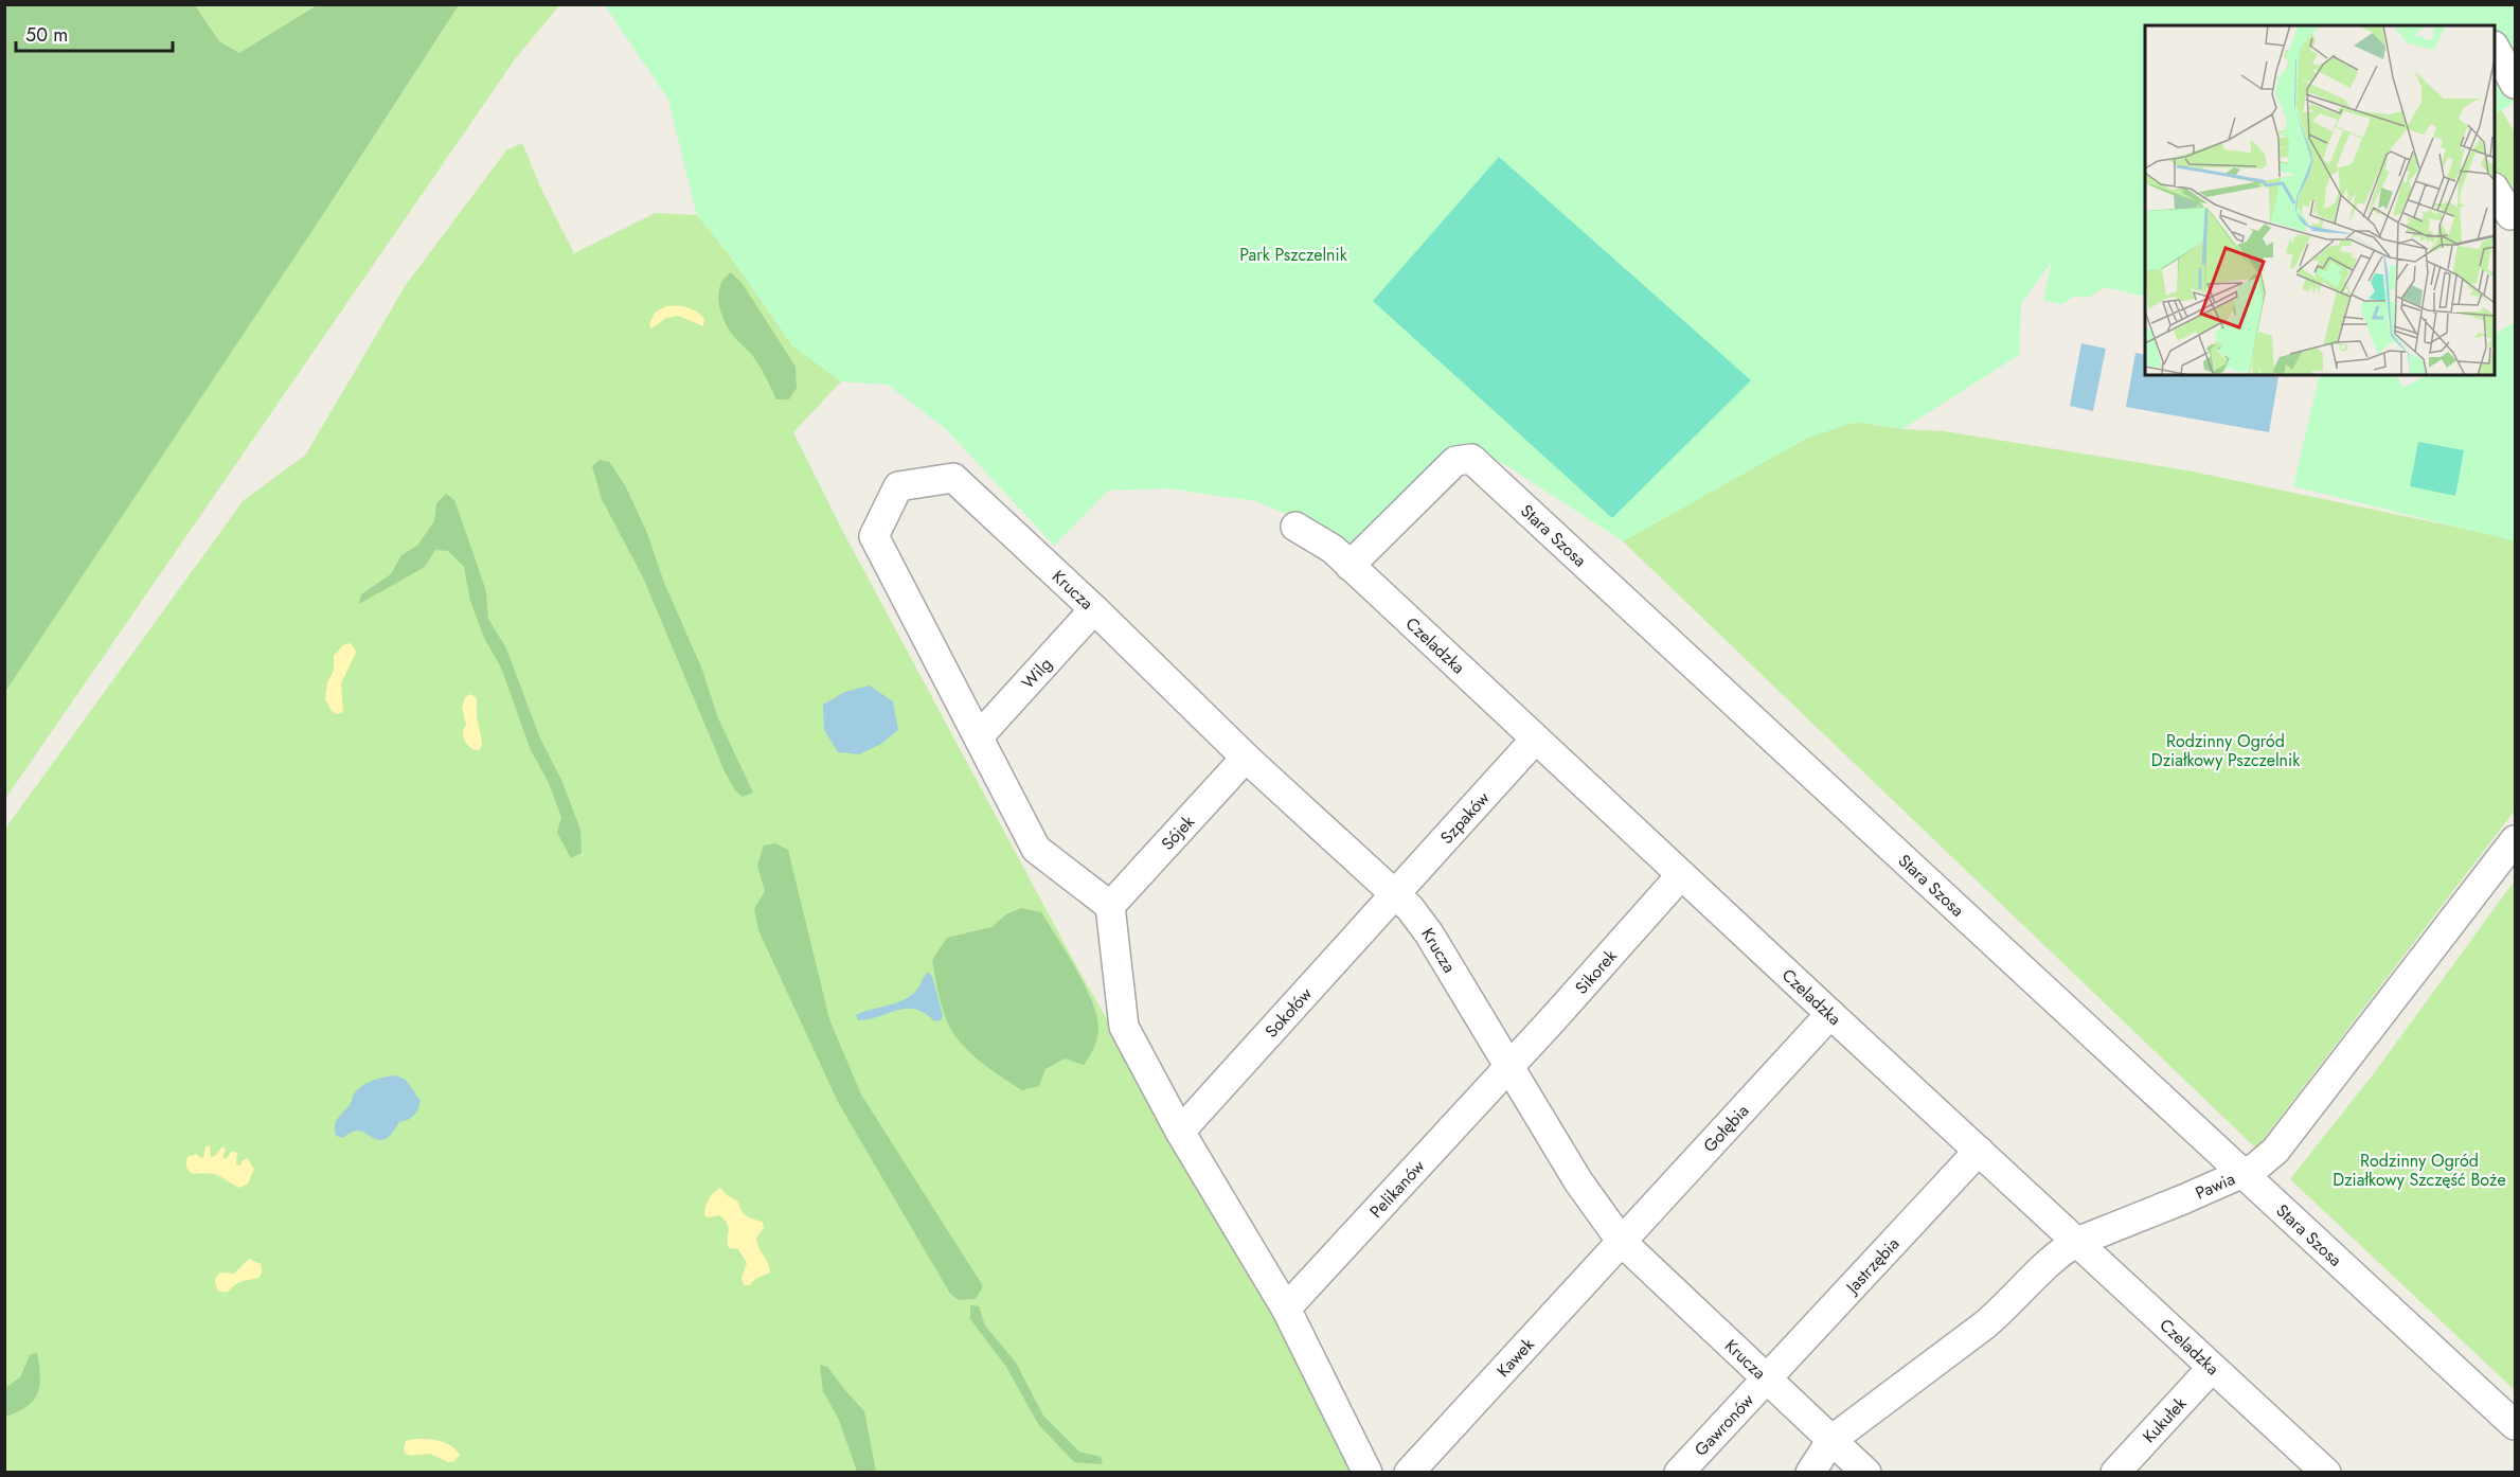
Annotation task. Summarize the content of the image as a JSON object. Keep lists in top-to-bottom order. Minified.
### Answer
{"streets":{"street":["Stara Szosa","Krucza","Czeladzka","Wilg","Szpaków","Sójek","Sikorek","Sokołów","Gołębia","Pawia","Pelikanów","Jastrzębia","Kawek","Kukułek","Gawronów"]},"crossings":[["Stara Szosa","Czeladzka"],["Stara Szosa","Pawia"],["Krucza","Wilg"],["Krucza","Szpaków"],["Krucza","Sójek"],["Krucza","Sikorek"],["Krucza","Sokołów"],["Krucza","Gołębia"],["Krucza","Pawia"],["Krucza","Pelikanów"],["Krucza","Jastrzębia"],["Krucza","Kawek"],["Krucza","Gawronów"],["Czeladzka","Szpaków"],["Czeladzka","Sikorek"],["Czeladzka","Gołębia"],["Czeladzka","Pawia"],["Czeladzka","Jastrzębia"],["Czeladzka","Kukułek"],["Szpaków","Sokołów"],["Sikorek","Pelikanów"],["Gołębia","Kawek"],["Jastrzębia","Gawronów"]],"parks":["Park Pszczelnik","Rodzinny Ogród Działkowy Pszczelnik","Rodzinny Ogród Działkowy Szczęść Boże"],"scale_bar":"50 m"}
